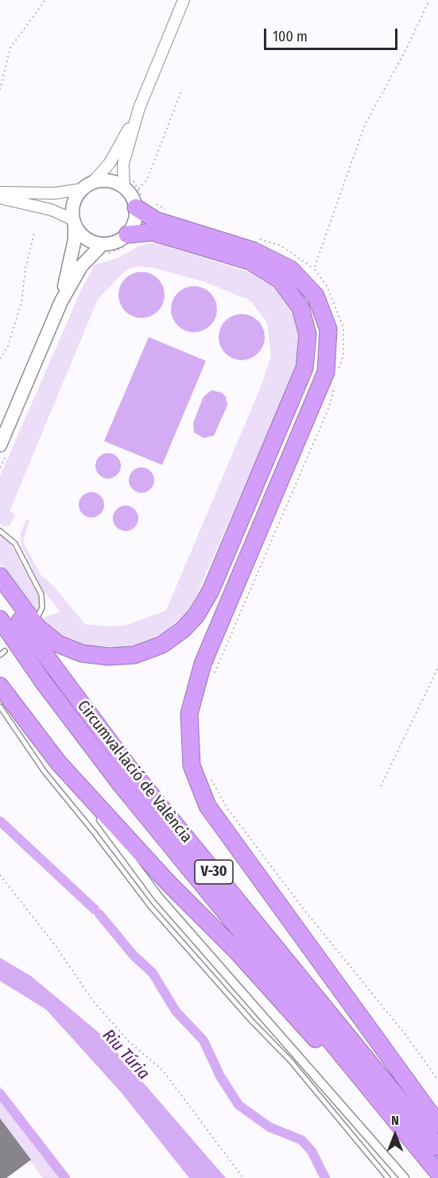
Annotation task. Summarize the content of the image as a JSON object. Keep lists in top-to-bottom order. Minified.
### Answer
{"streets":{"highway":["Circumval·lació de València","V-30"]},"water":["Riu Túria"],"scale_bar":"100 m","north":"top"}
